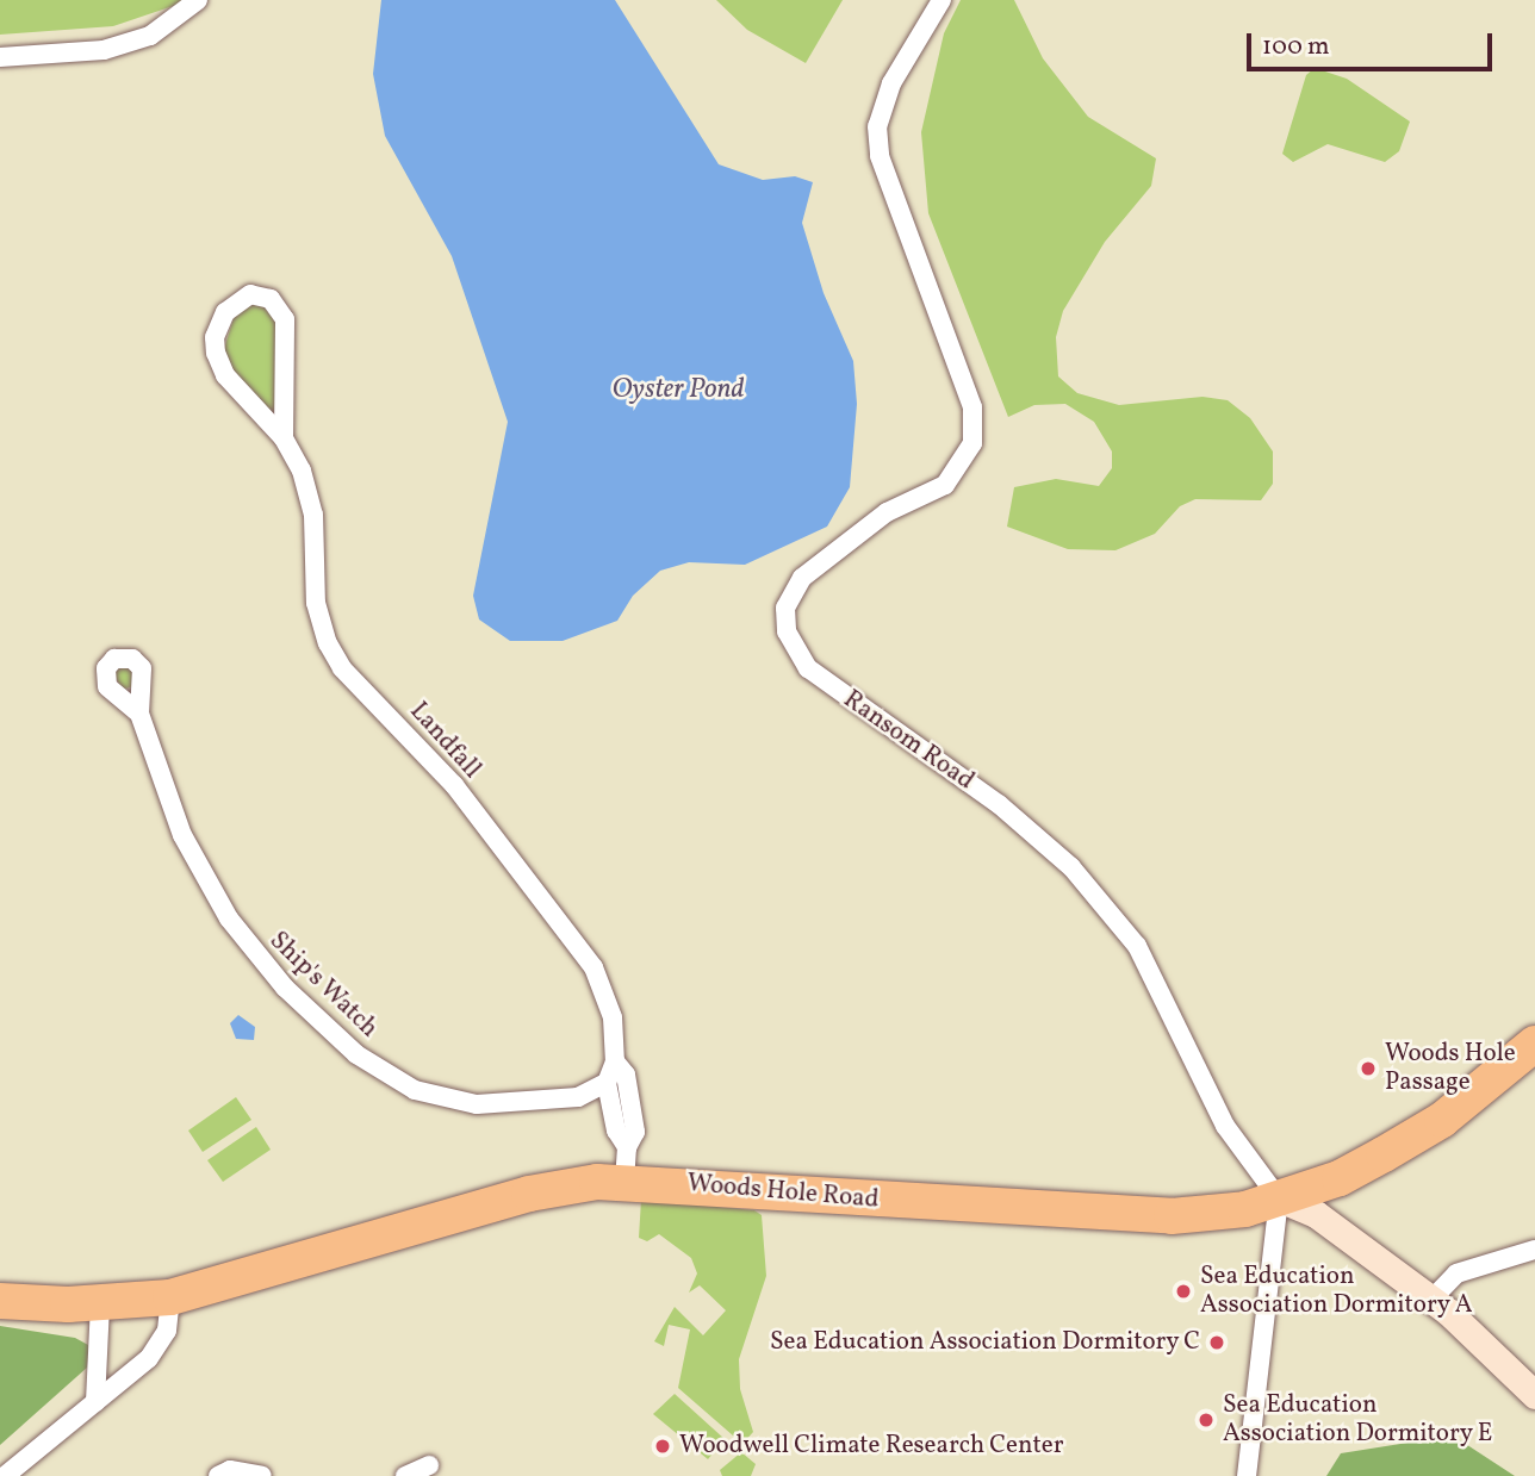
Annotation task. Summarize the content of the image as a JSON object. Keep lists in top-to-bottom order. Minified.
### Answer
{"streets":{"highway":["Woods Hole Road"],"street":["Landfall","Ransom Road","Ship's Watch"]},"crossings":[["Landfall","Ship's Watch"],["Landfall","Woods Hole Road"],["Ransom Road","Woods Hole Road"]],"water":["Oyster Pond"],"places":["Woods Hole Passage","Sea Education Association Dormitory A","Sea Education Association Dormitory C","Sea Education Association Dormitory E","Woodwell Climate Research Center"],"scale_bar":"100 m"}
